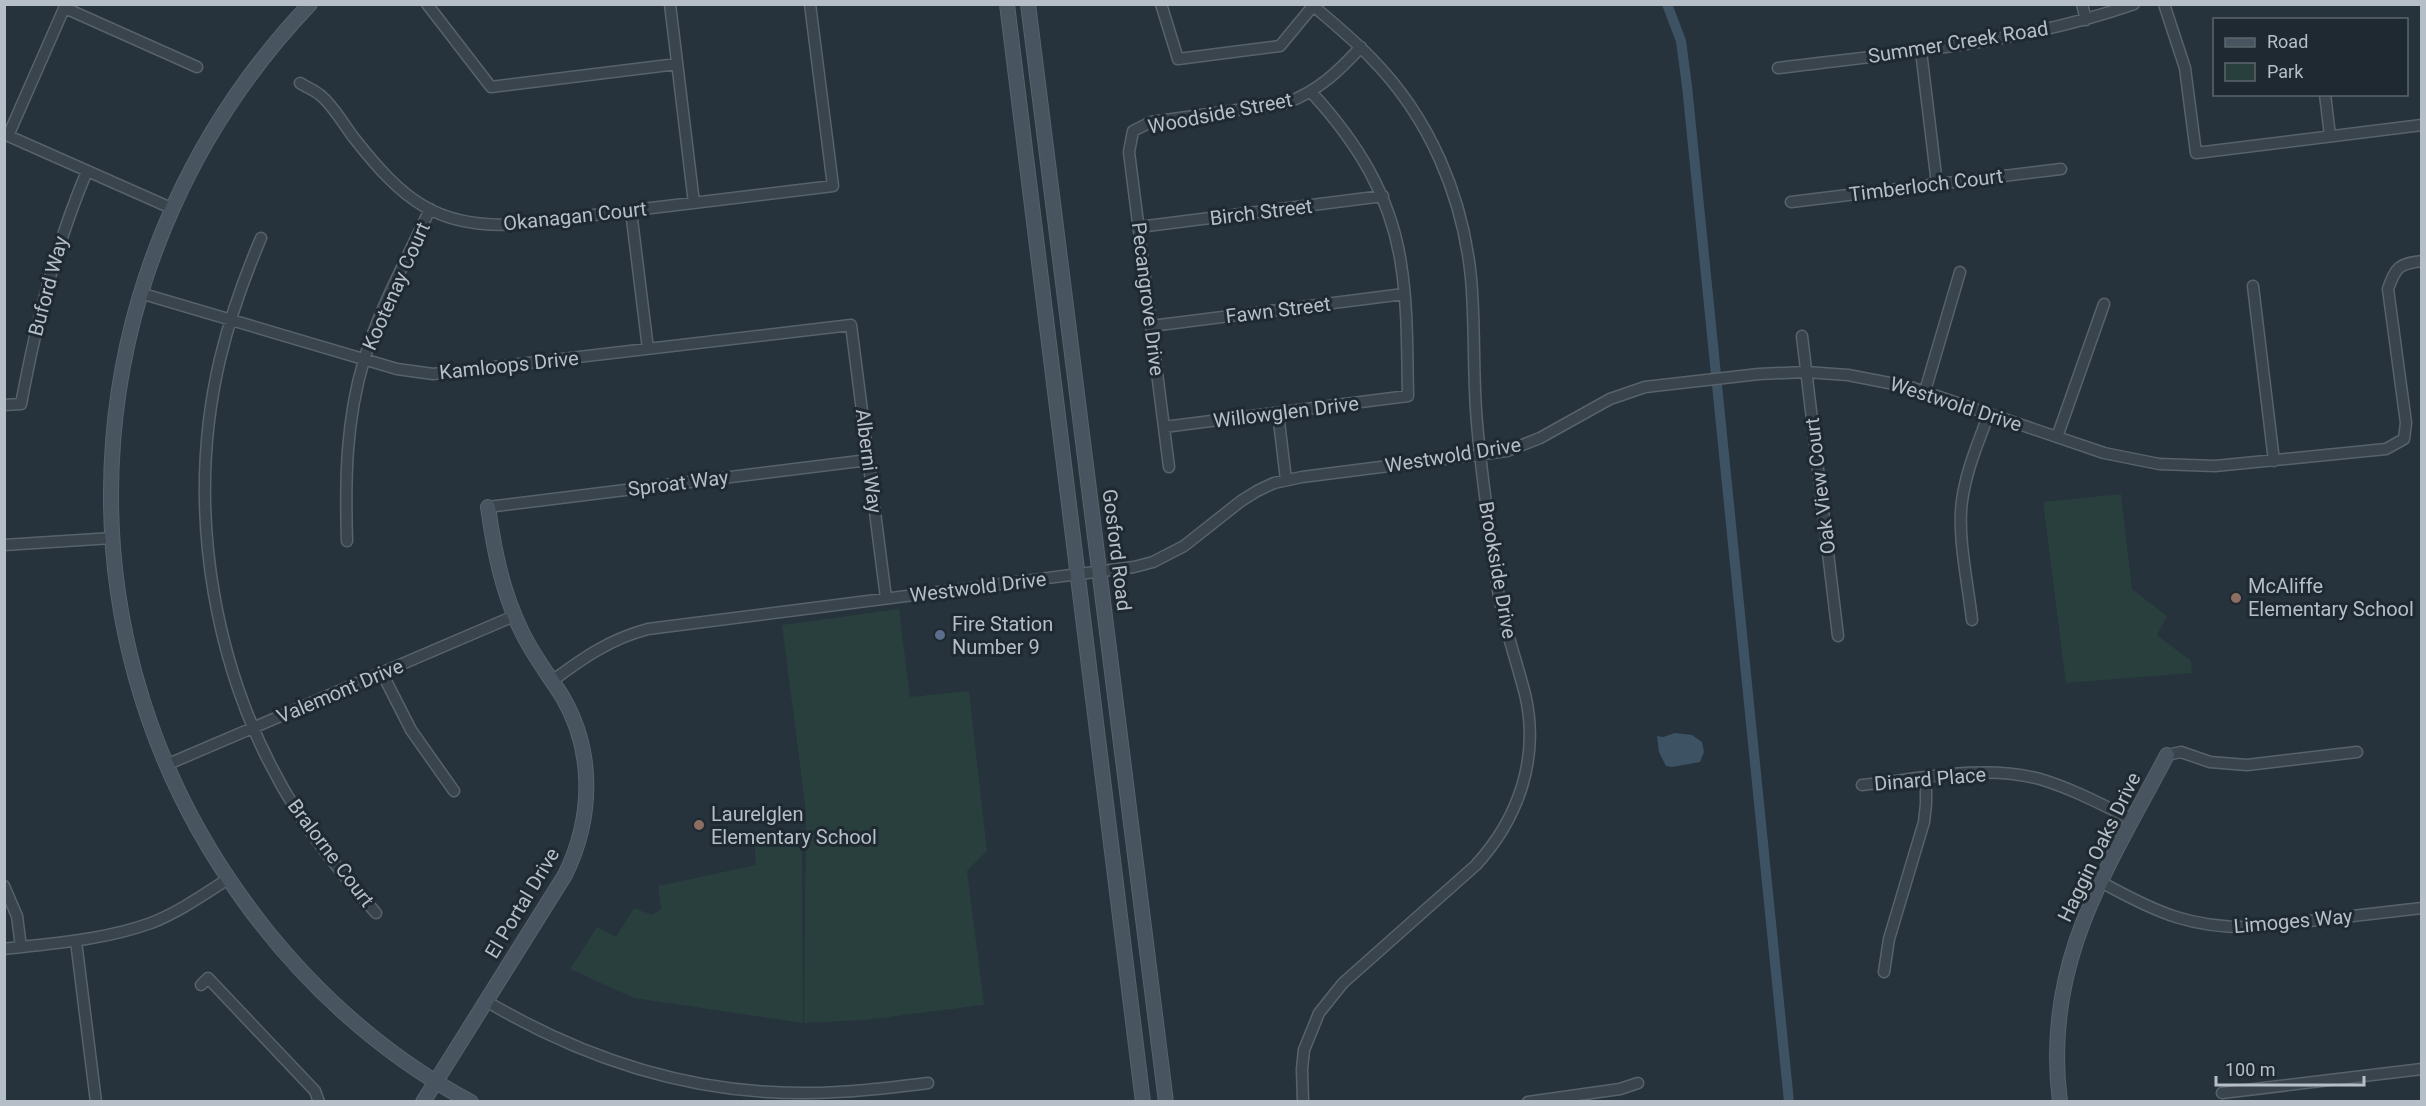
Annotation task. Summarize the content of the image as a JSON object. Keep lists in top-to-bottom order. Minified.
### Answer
{"streets":{"street":["Summer Creek Road","Woodside Street","Timberloch Court","Birch Street","Okanagan Court","Buford Way","Kootenay Court","Pecangrove Drive","Fawn Street","Kamloops Drive","Westwold Drive","Willowglen Drive","Alberni Way","Sproat Way","Oak View Court","Gosford Road","Brookside Drive","Valemont Drive","Dinard Place","Haggin Oaks Drive","Bralorne Court","El Portal Drive","Limoges Way"]},"crossings":[["Woodside Street","Pecangrove Drive"],["Woodside Street","Brookside Drive"],["Birch Street","Pecangrove Drive"],["Okanagan Court","Kootenay Court"],["Kootenay Court","Kamloops Drive"],["Pecangrove Drive","Fawn Street"],["Pecangrove Drive","Willowglen Drive"],["Fawn Street","Willowglen Drive"],["Kamloops Drive","Alberni Way"],["Kamloops Drive","Bralorne Court"],["Westwold Drive","Alberni Way"],["Westwold Drive","Oak View Court"],["Westwold Drive","Gosford Road"],["Westwold Drive","Brookside Drive"],["Westwold Drive","El Portal Drive"],["Alberni Way","Sproat Way"],["Sproat Way","El Portal Drive"],["Valemont Drive","Bralorne Court"],["Valemont Drive","El Portal Drive"],["Dinard Place","Haggin Oaks Drive"],["Haggin Oaks Drive","Limoges Way"]],"places":["McAliffe Elementary School","Fire Station Number 9","Laurelglen Elementary School"],"legend":["Road","Park"],"scale_bar":"100 m"}
